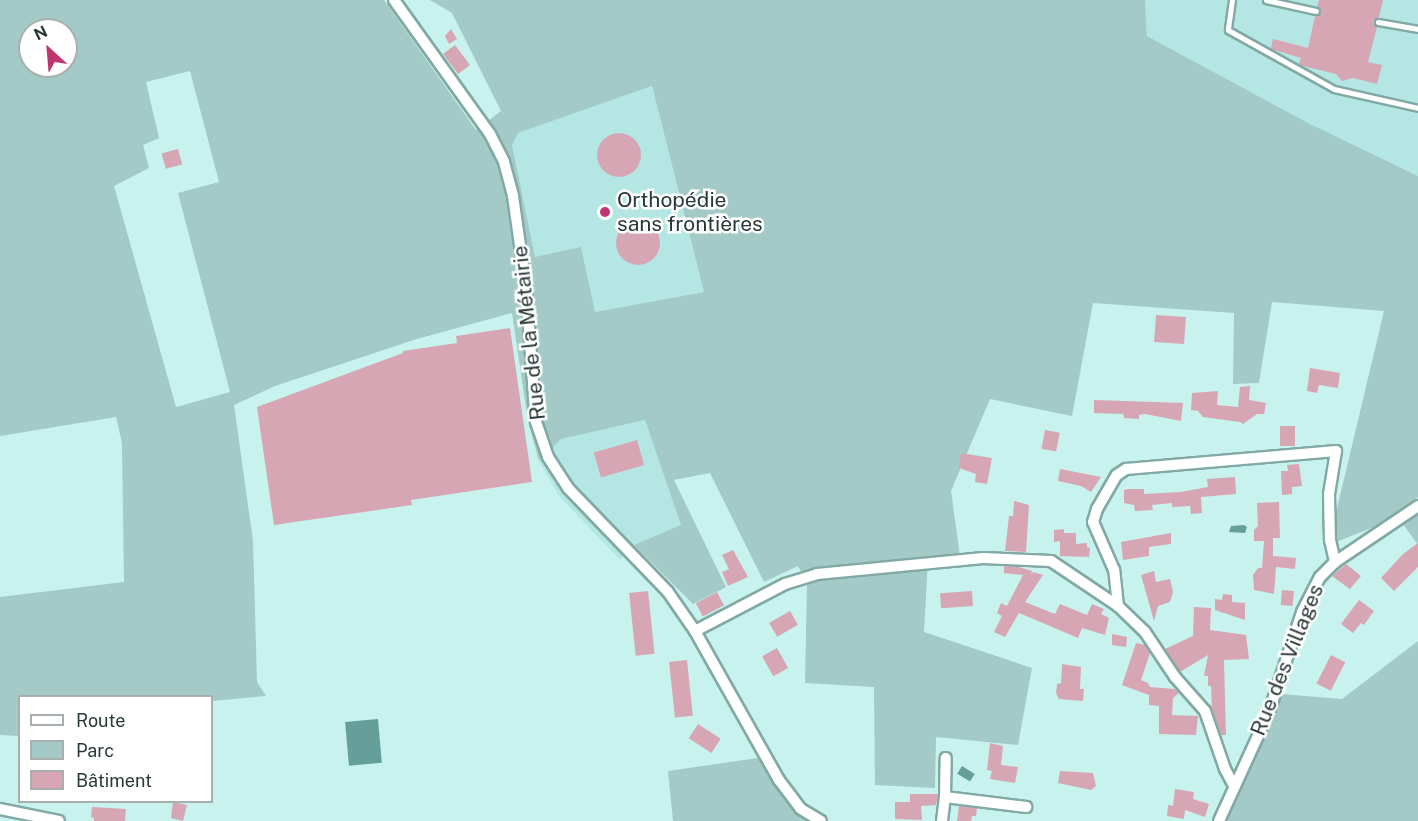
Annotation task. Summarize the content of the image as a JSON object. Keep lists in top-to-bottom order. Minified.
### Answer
{"streets":{"street":["Rue de la Métairie","Rue des Villages"]},"places":["Orthopédie sans frontières"],"legend":["Route","Parc","Bâtiment"],"north":"top left"}
